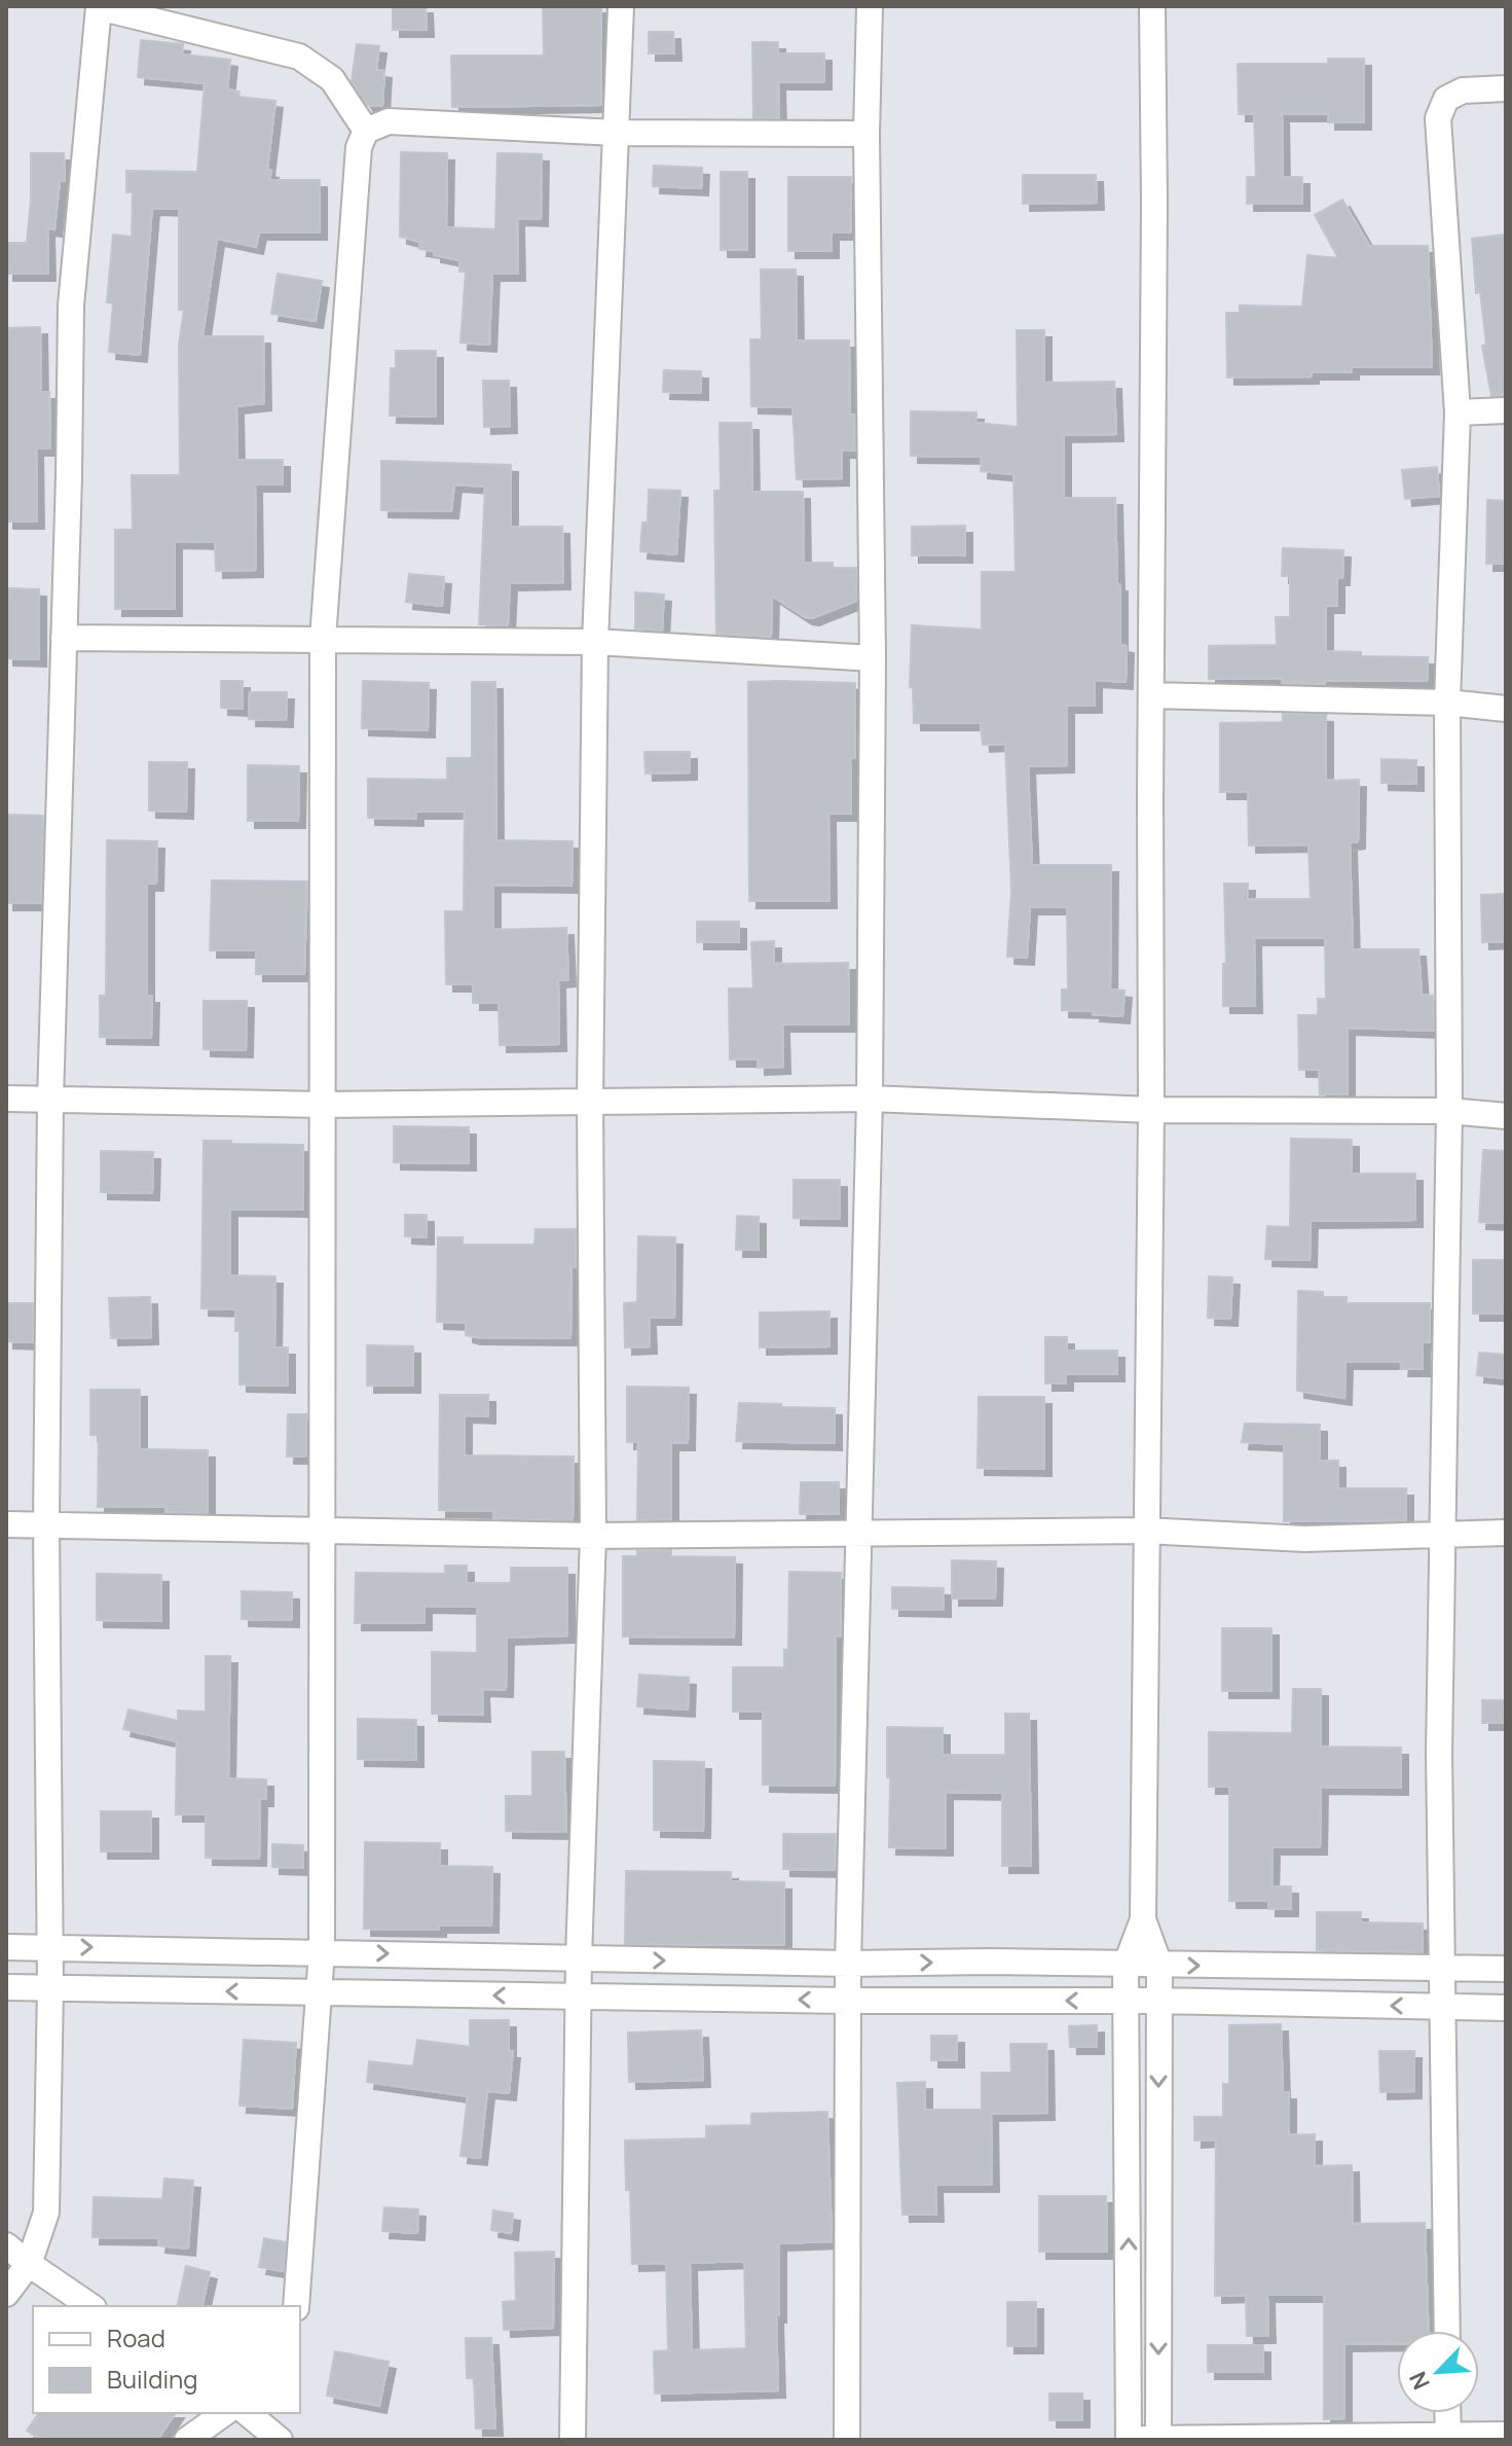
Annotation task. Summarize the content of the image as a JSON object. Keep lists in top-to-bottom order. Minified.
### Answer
{"legend":["Road","Building"],"north":"bottom left"}
